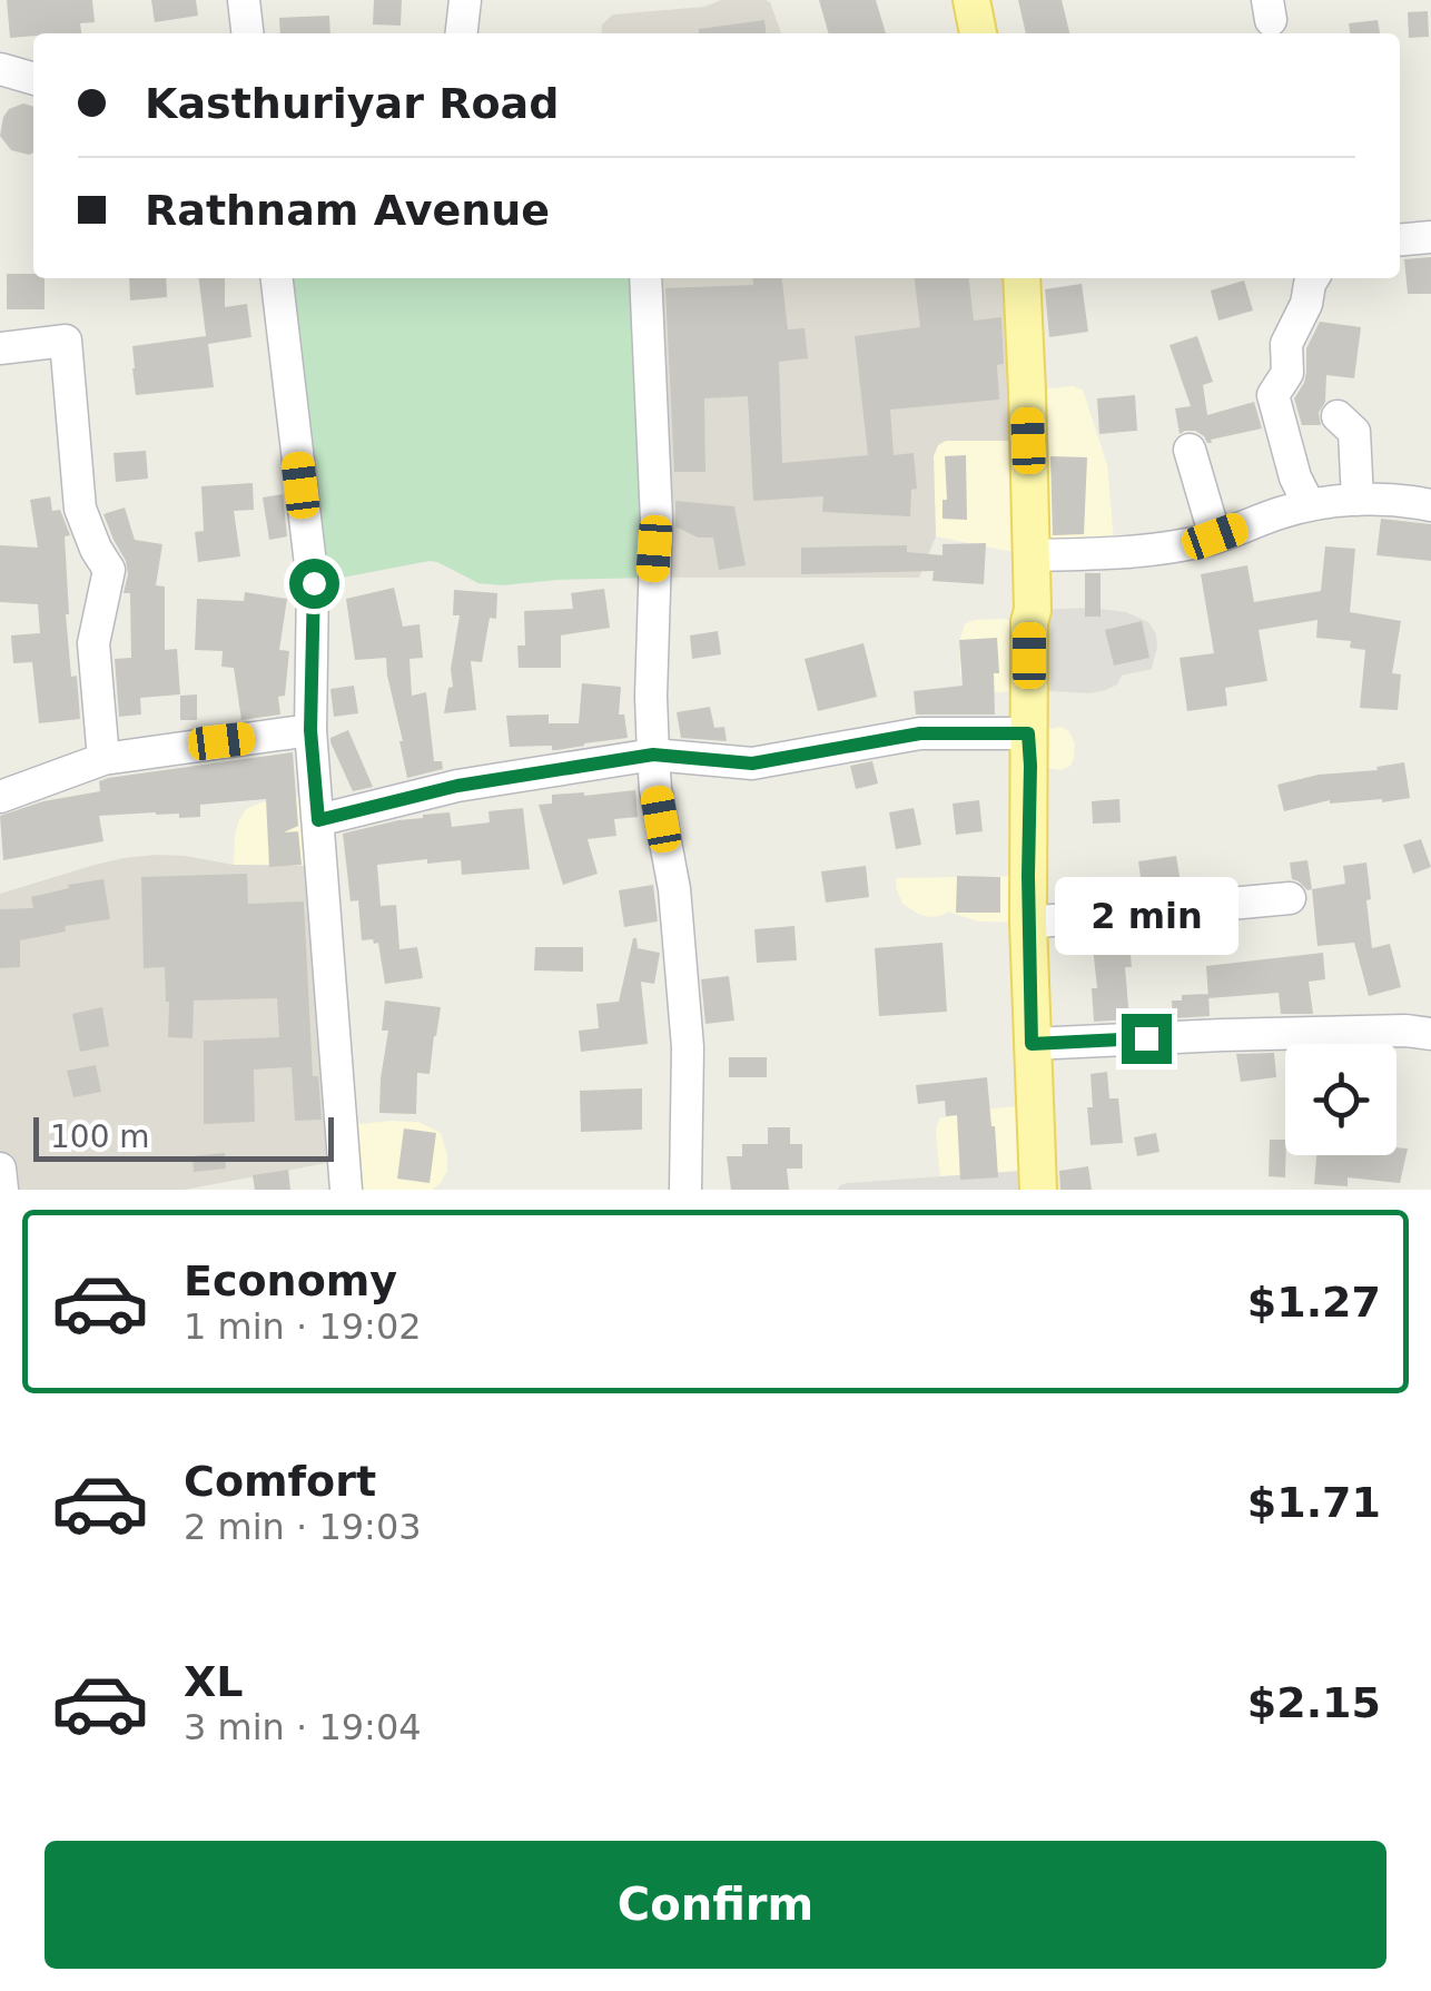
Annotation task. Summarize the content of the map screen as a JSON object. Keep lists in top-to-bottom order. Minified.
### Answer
{"scale_bar":"100 m","page":{"banner":["Kasthuriyar Road","Rathnam Avenue"],"bubble":"2 min","scale":"100 m","list":[{"name":"Economy","note":"1 min · 19:02","value":"$1.27"},{"name":"Comfort","note":"2 min · 19:03","value":"$1.71"},{"name":"XL","note":"3 min · 19:04","value":"$2.15"}],"buttons":"Confirm"}}
